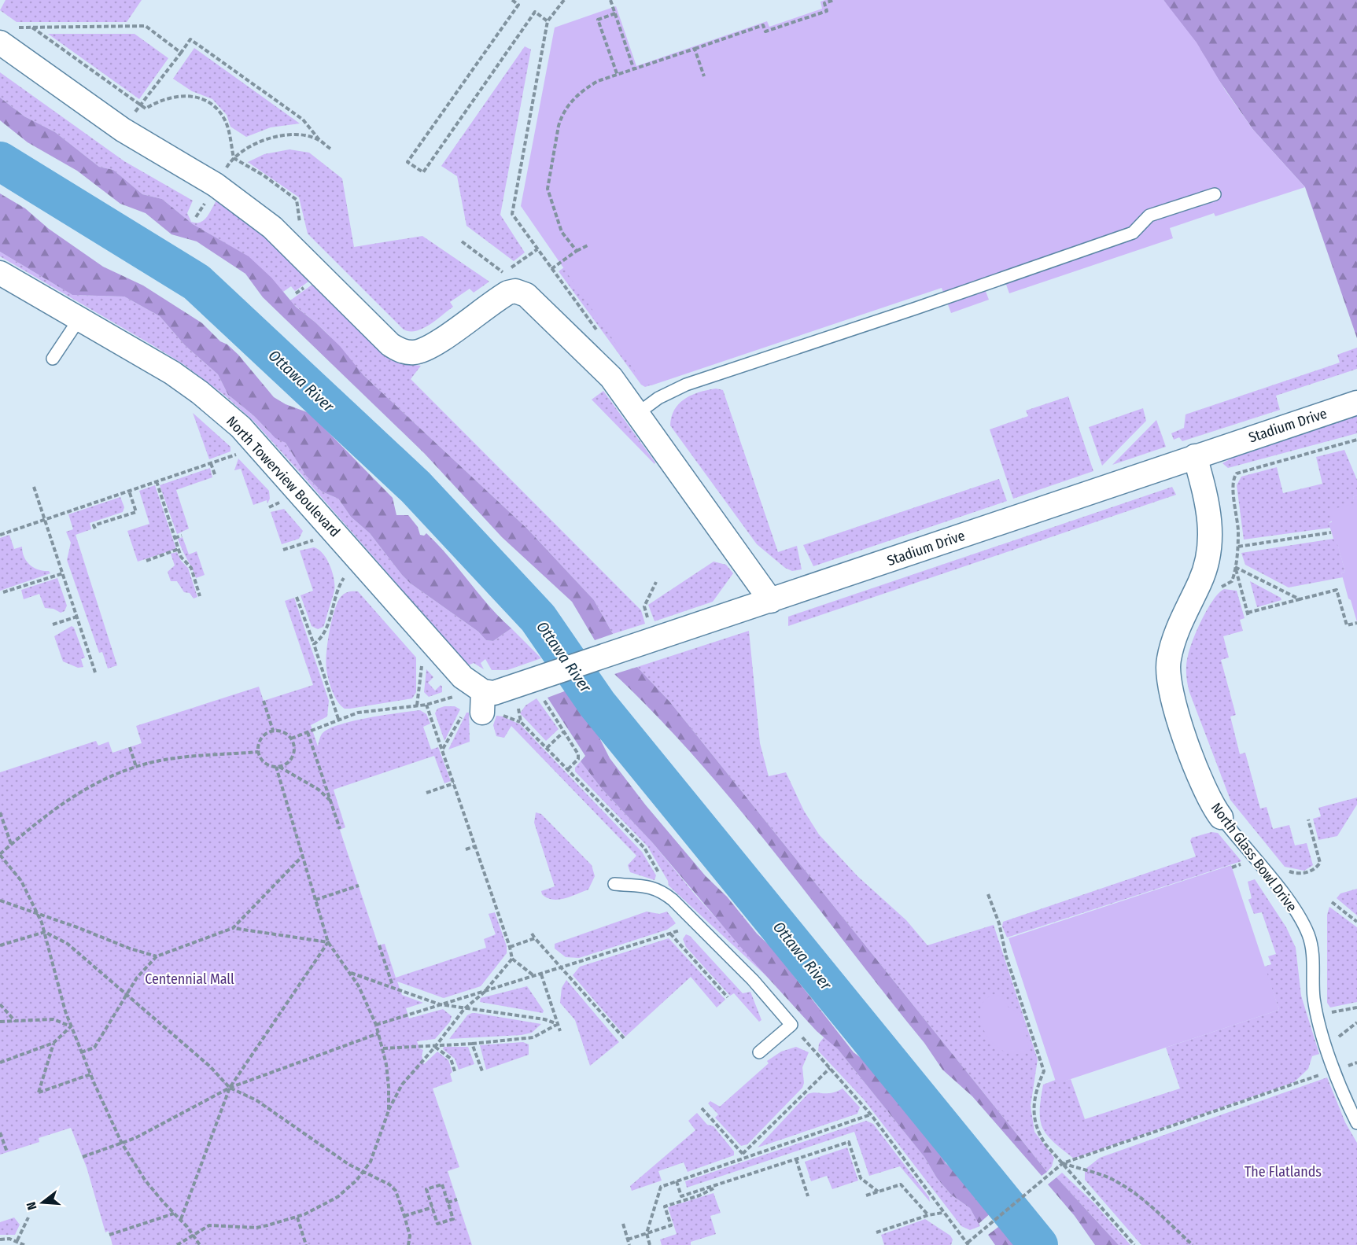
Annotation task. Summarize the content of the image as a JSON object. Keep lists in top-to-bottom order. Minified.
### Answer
{"streets":{"street":["Stadium Drive","North Towerview Boulevard","North Glass Bowl Drive"]},"crossings":[["Stadium Drive","North Towerview Boulevard"],["Stadium Drive","North Glass Bowl Drive"]],"water":["Ottawa River"],"parks":["Centennial Mall","The Flatlands"],"north":"left"}
